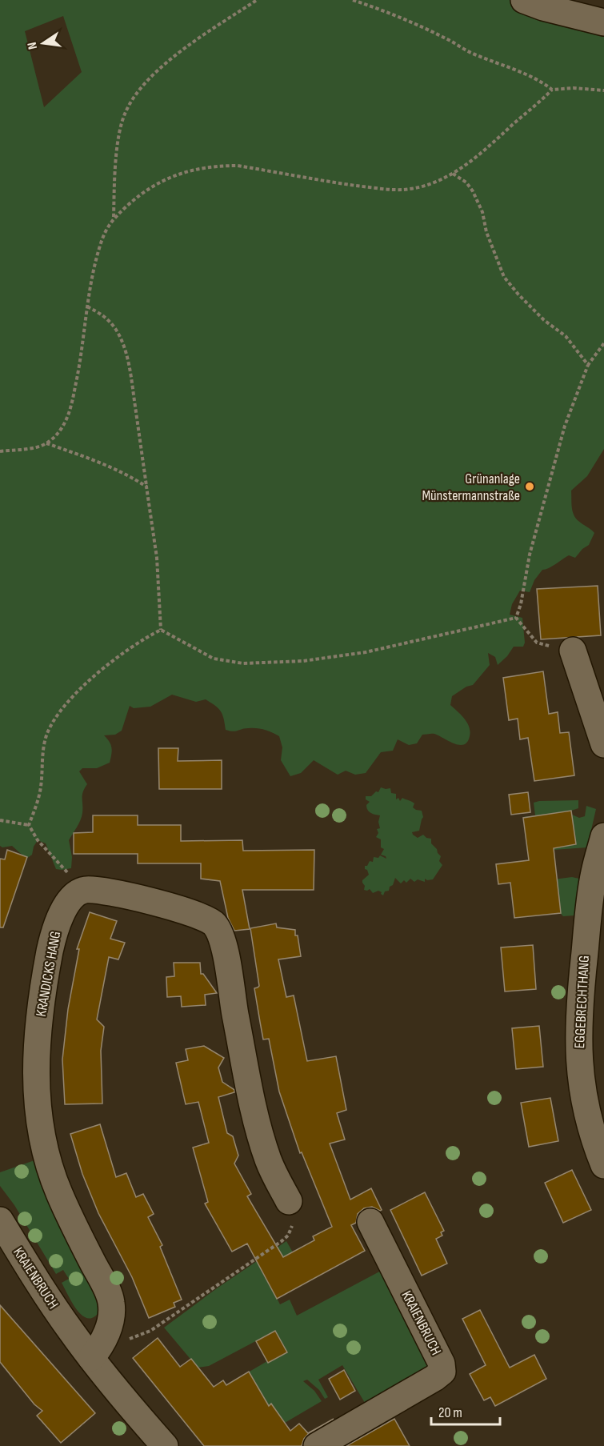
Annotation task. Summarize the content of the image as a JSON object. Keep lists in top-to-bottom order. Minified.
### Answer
{"streets":{"street":["KRANDICKS HANG","EGGEBRECHTHANG","KRAIENBRUCH"]},"crossings":[["KRANDICKS HANG","KRAIENBRUCH"]],"places":["Grünanlage Münstermannstraße"],"scale_bar":"20 m","north":"left"}
